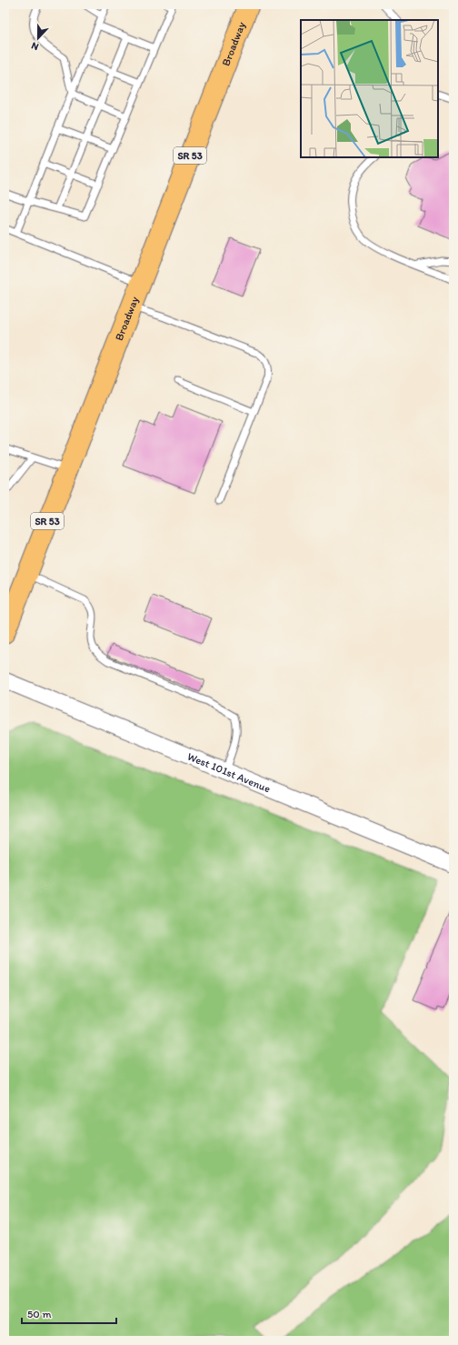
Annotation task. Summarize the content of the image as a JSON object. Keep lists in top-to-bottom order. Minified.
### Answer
{"streets":{"main road":["Broadway","SR 53"],"street":["West 101st Avenue"]},"scale_bar":"50 m","north":"bottom"}
